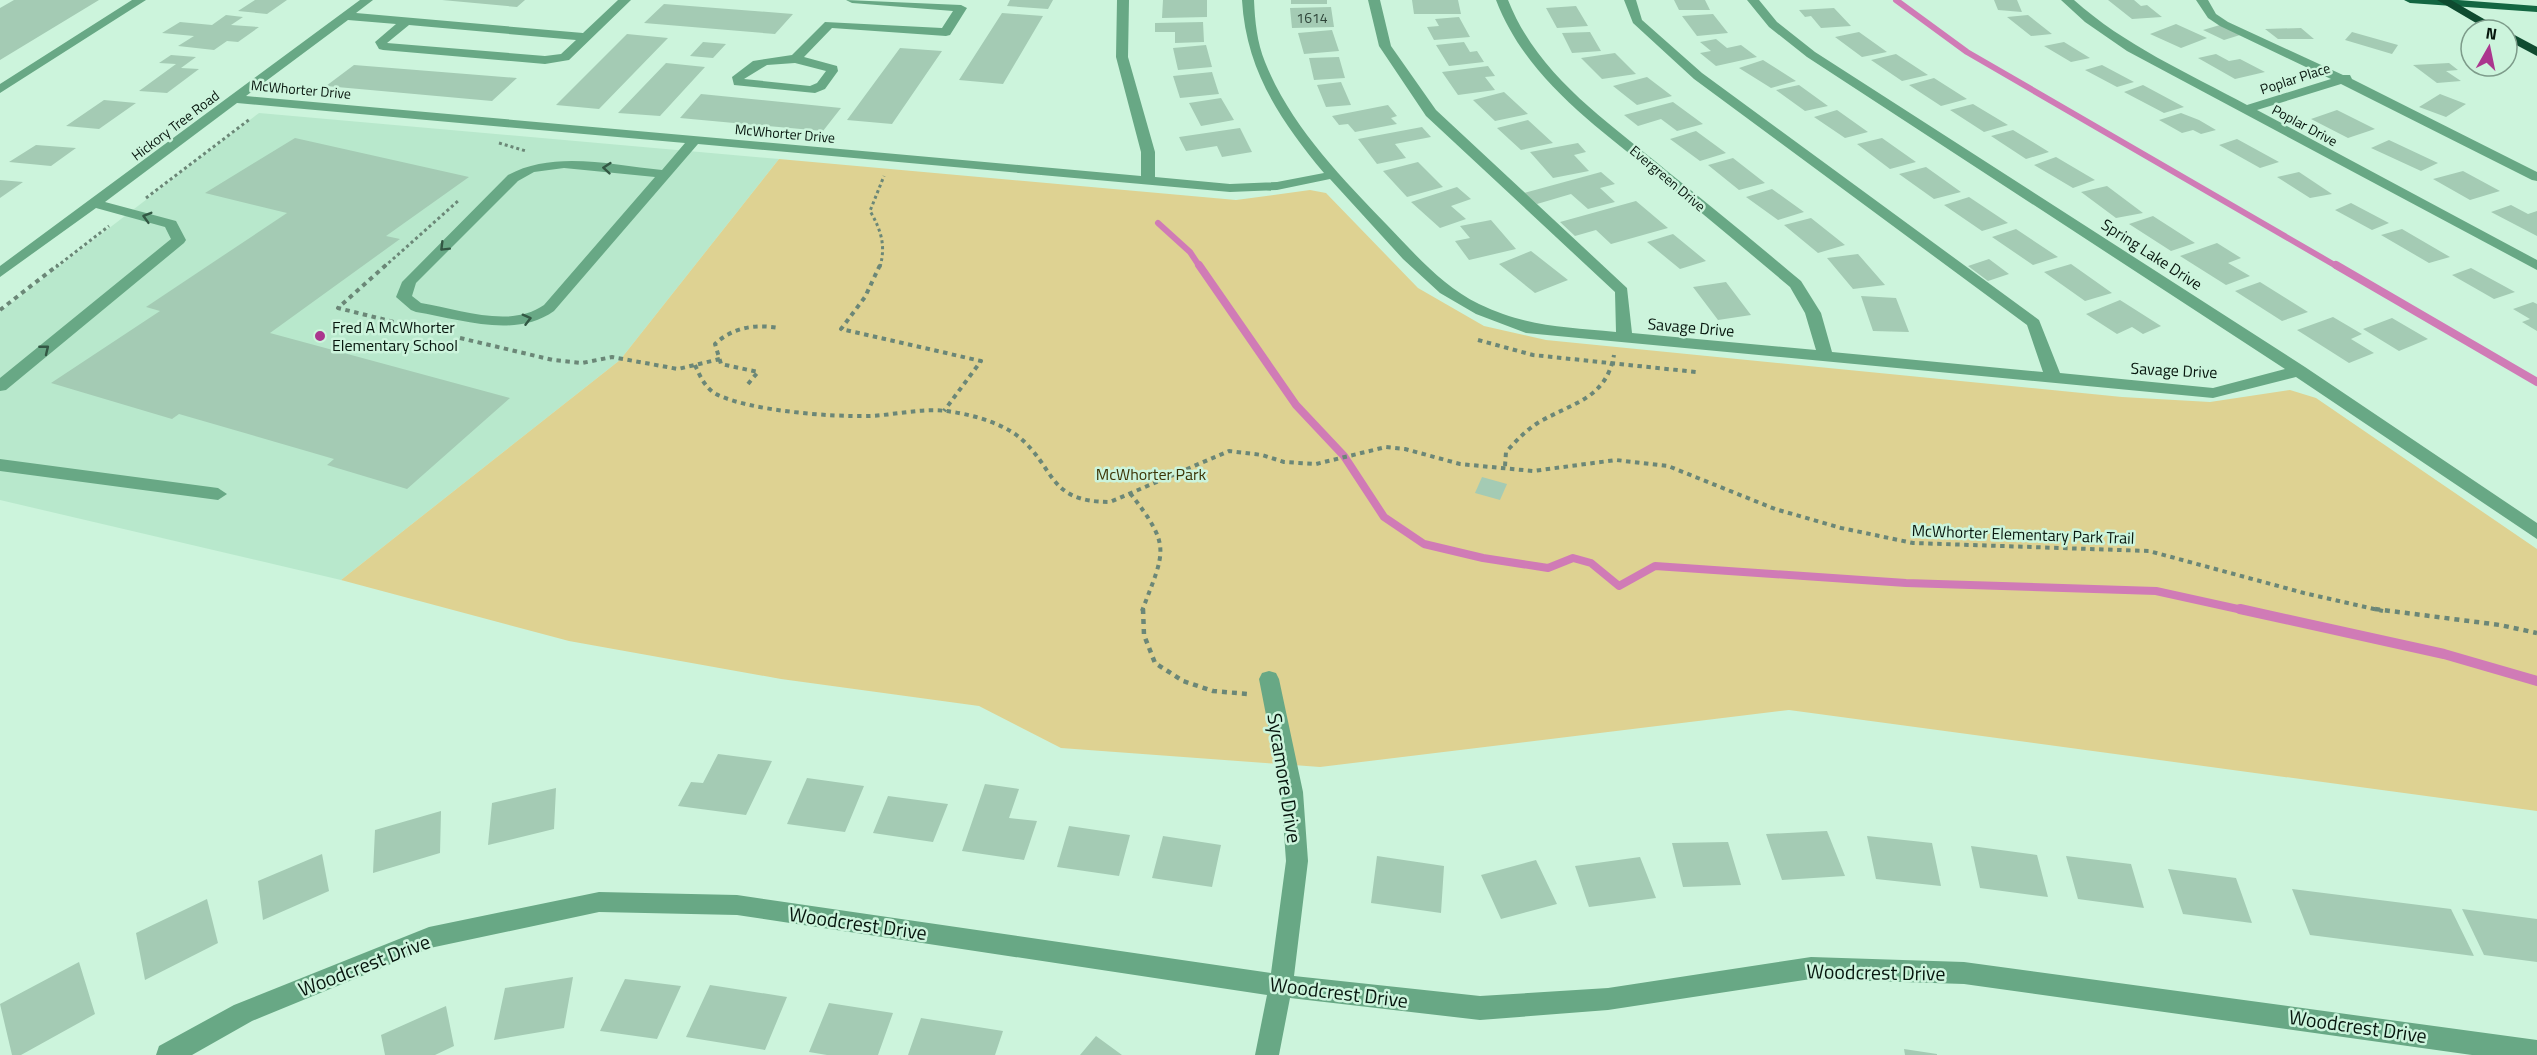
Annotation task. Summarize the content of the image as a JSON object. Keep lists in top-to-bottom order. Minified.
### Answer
{"streets":{"street":["Poplar Place","McWhorter Drive","Hickory Tree Road","Poplar Drive","Evergreen Drive","Spring Lake Drive","Savage Drive","Sycamore Drive","Woodcrest Drive"],"path":["McWhorter Elementary Park Trail"]},"crossings":[["Poplar Place","Poplar Drive"],["McWhorter Drive","Hickory Tree Road"],["McWhorter Drive","Savage Drive"],["Evergreen Drive","Savage Drive"],["Spring Lake Drive","Savage Drive"],["Sycamore Drive","Woodcrest Drive"]],"parks":["McWhorter Park"],"places":["Fred A McWhorter Elementary School"],"house_numbers":["1614"],"north":"top"}
